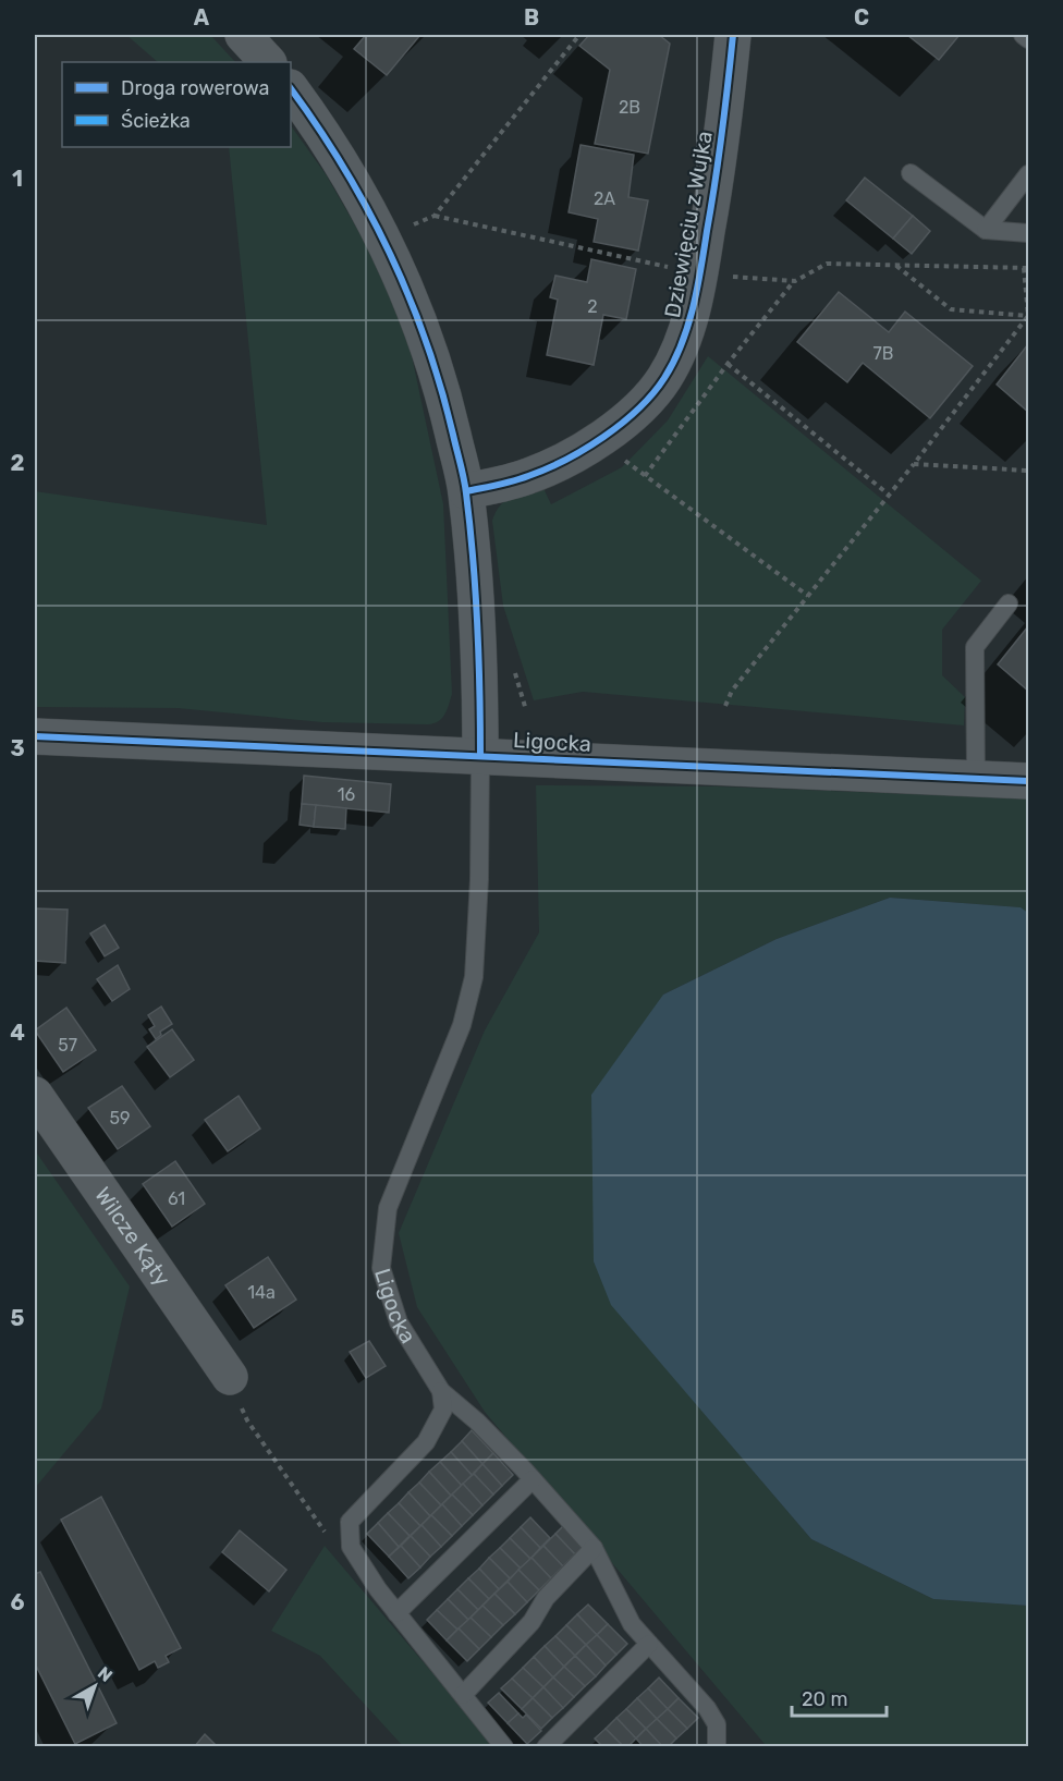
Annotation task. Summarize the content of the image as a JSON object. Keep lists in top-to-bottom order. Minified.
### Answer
{"streets":{"street":["Dziewięciu z Wujka","Ligocka","Wilcze Kąty"]},"house_numbers":["2B","2A","2","7B","16","57","59","61","14a"],"legend":["Droga rowerowa","Ścieżka"],"scale_bar":"20 m","north":"top right","grid":{"columns":["A","B","C"],"rows":["1","2","3","4","5","6"]}}
